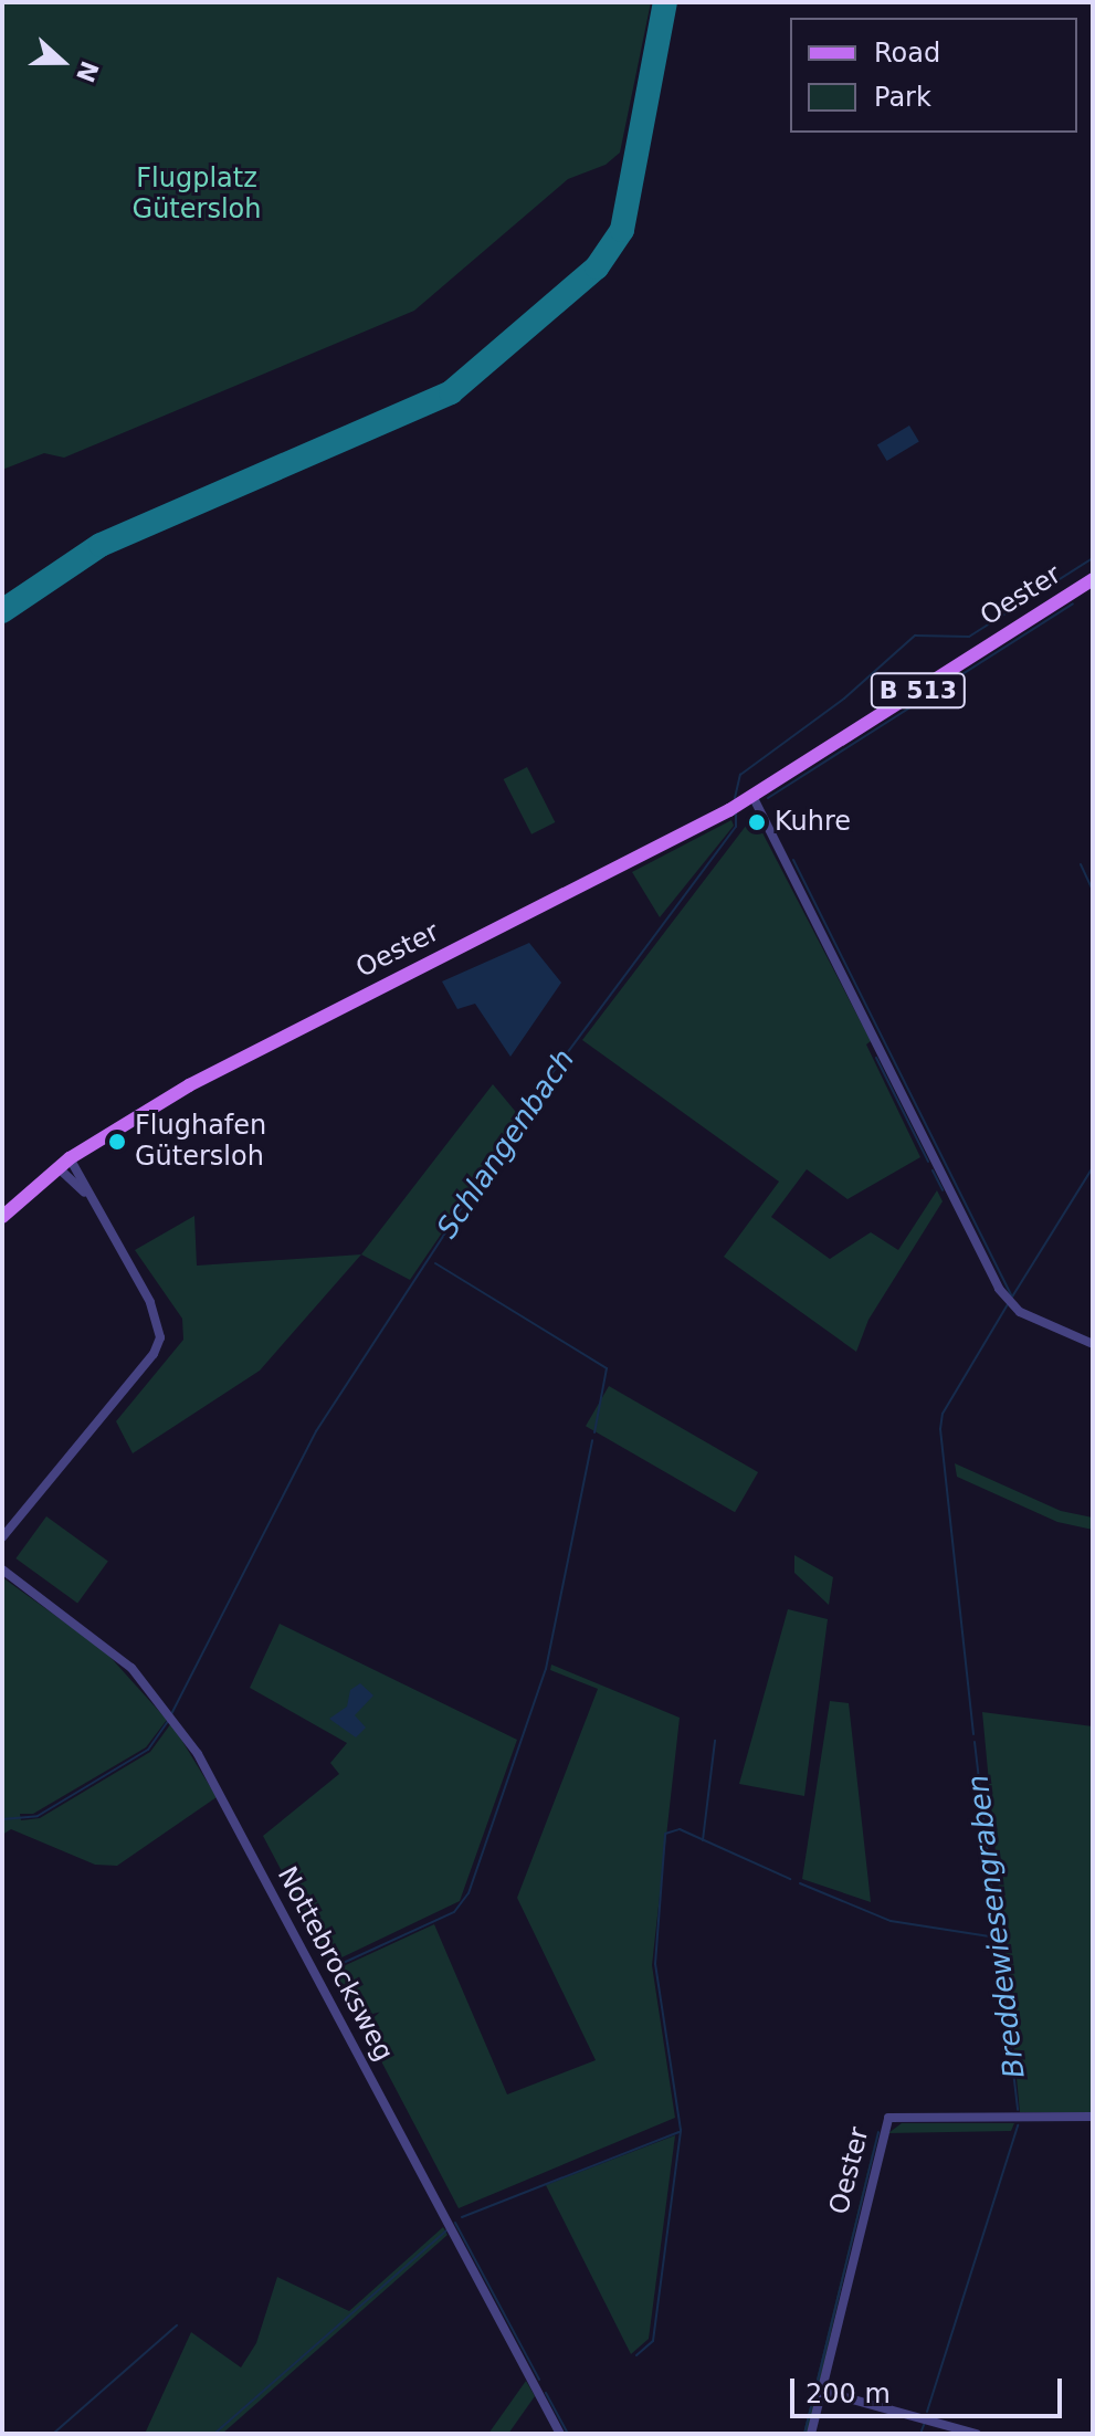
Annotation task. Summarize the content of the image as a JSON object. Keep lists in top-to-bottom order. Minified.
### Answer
{"streets":{"main road":["Oester","B 513"],"street":["Nottebrocksweg"]},"crossings":[["Oester","B 513"]],"water":["Schlangenbach","Breddewiesengraben"],"parks":["Flugplatz Gütersloh"],"places":["Kuhre","Flughafen Gütersloh"],"legend":["Road","Park"],"scale_bar":"200 m","north":"right"}
